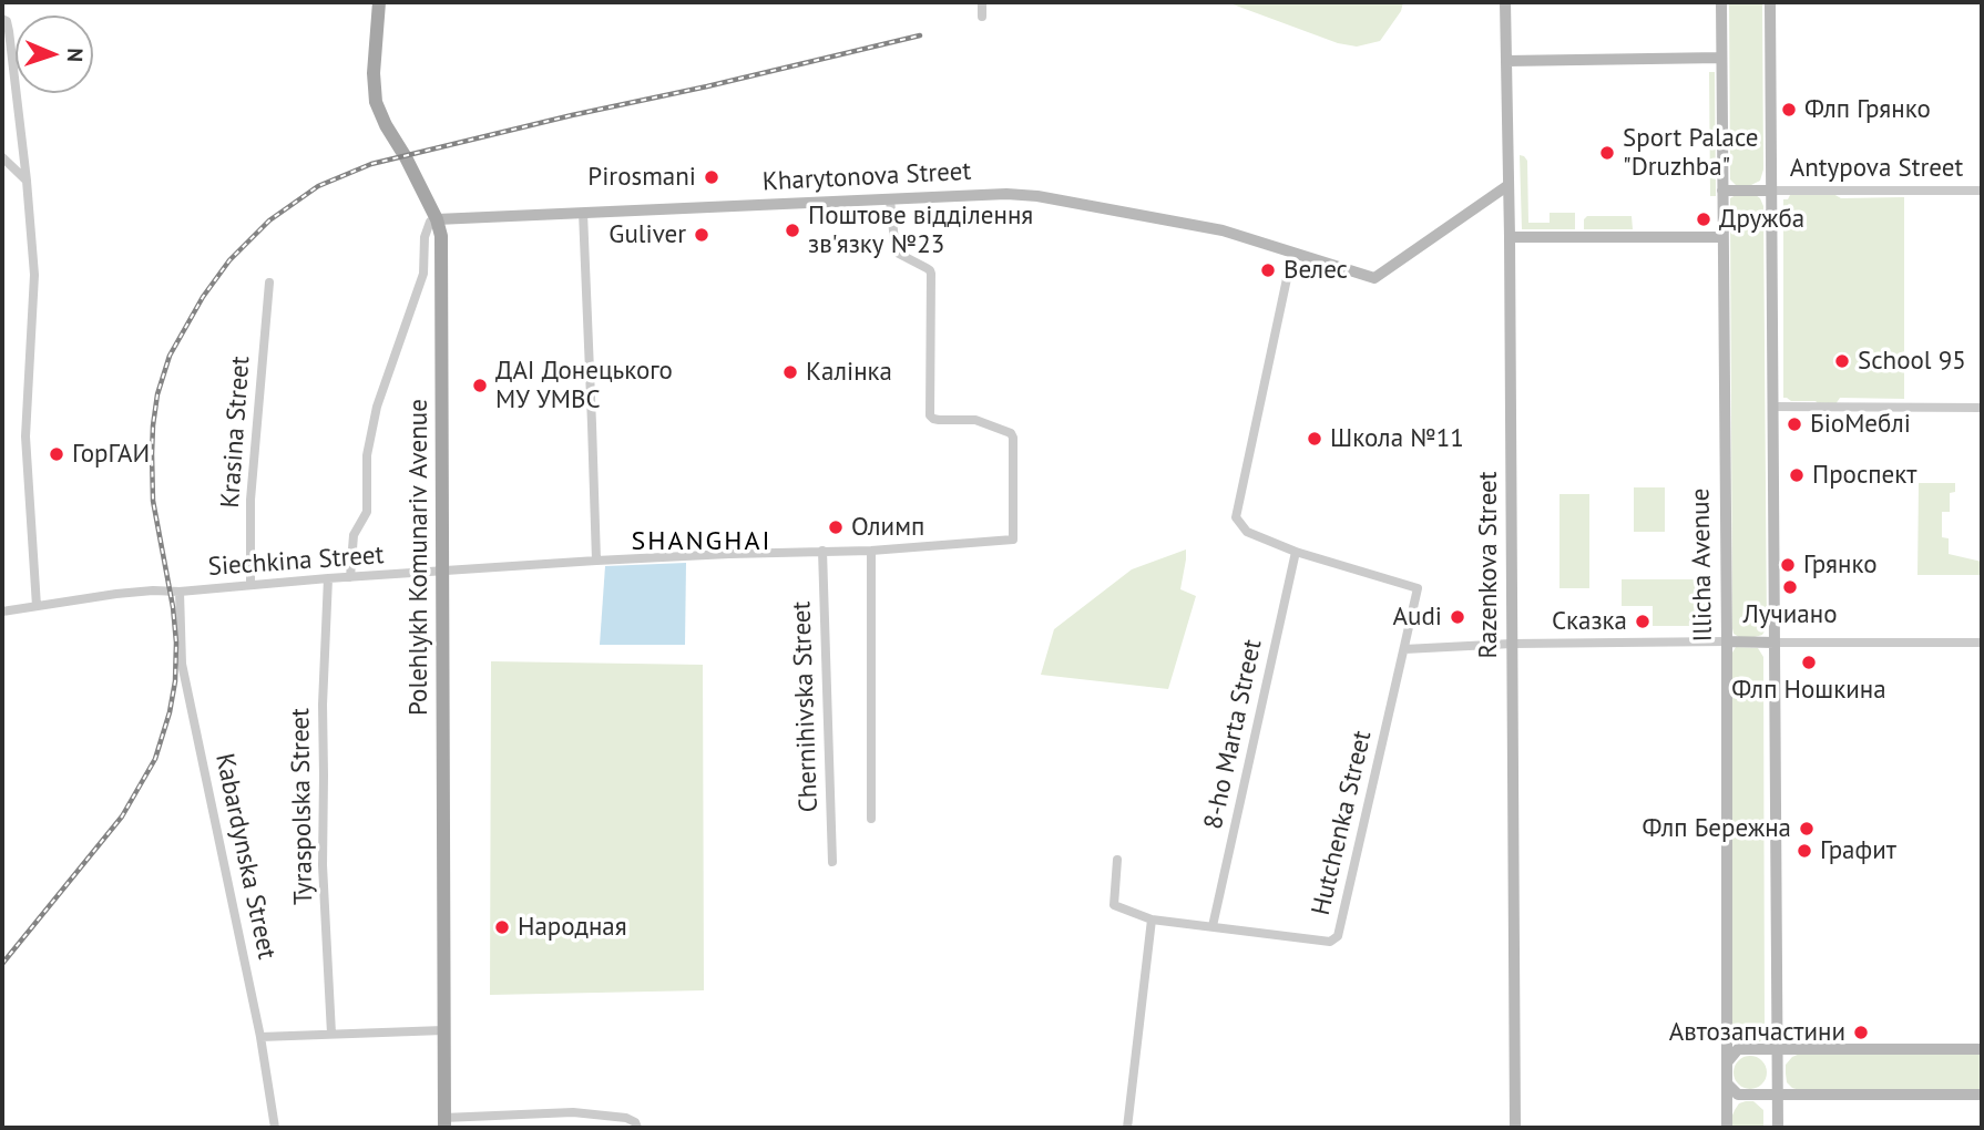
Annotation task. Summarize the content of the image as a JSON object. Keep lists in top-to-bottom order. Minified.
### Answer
{"streets":{"main road":["Kharytonova Street","Polehlykh Komunariv Avenue","Razenkova Street","Illicha Avenue"],"street":["Antypova Street","Krasina Street","Siechkina Street","Chernihivska Street","8-ho Marta Street","Tyraspolska Street","Hutchenka Street","Kabardynska Street"]},"crossings":[["Kharytonova Street","Polehlykh Komunariv Avenue"],["Kharytonova Street","Siechkina Street"],["Kharytonova Street","Razenkova Street"],["Krasina Street","Siechkina Street"],["Polehlykh Komunariv Avenue","Siechkina Street"],["Siechkina Street","Chernihivska Street"],["Siechkina Street","Tyraspolska Street"],["Siechkina Street","Kabardynska Street"],["8-ho Marta Street","Hutchenka Street"]],"districts":["SHANGHAI"],"places":["Флп Грянко","Sport Palace \"Druzhba\"","Pirosmani","Дружба","Поштове відділення зв'язку №23","Guliver","Велес","School 95","Калінка","ДАІ Донецького МУ УМВС","БіоМеблі","Школа №11","ГорГАИ","Проспект","Олимп","Грянко","Лучиано","Audi","Сказка","Флп Ношкина","Флп Бережна","Графит","Народная","Автозапчастини"],"north":"right"}
